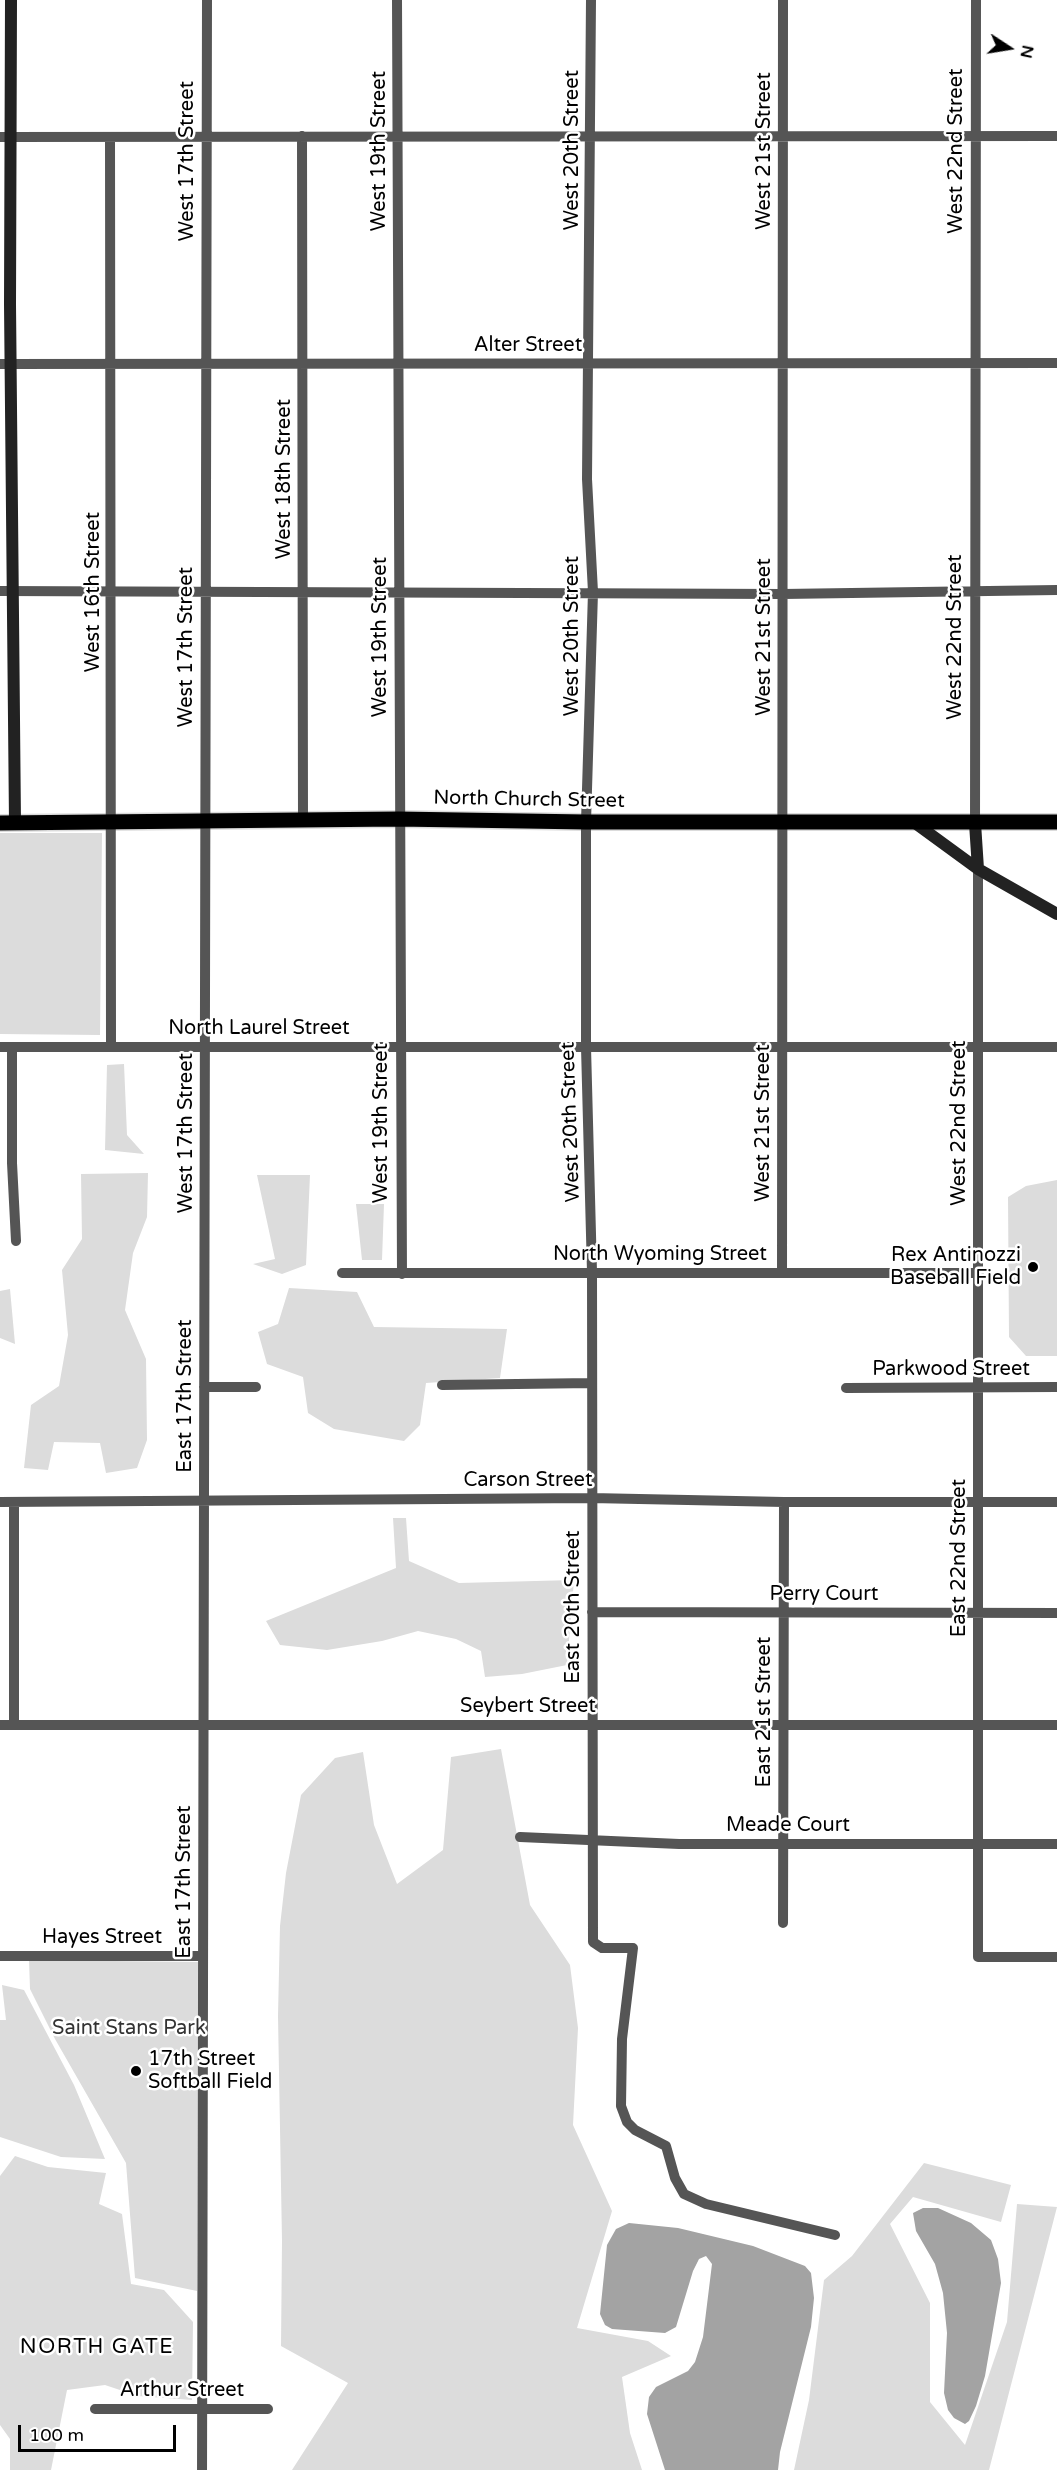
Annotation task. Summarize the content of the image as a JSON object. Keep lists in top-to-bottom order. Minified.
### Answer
{"streets":{"main road":["West 22nd Street","North Church Street"],"street":["West 20th Street","West 19th Street","West 21st Street","West 17th Street","Alter Street","West 18th Street","West 16th Street","North Laurel Street","North Wyoming Street","Parkwood Street","East 17th Street","Carson Street","East 22nd Street","Perry Court","East 20th Street","Seybert Street","East 21st Street","Meade Court","Hayes Street","Arthur Street"]},"crossings":[["West 20th Street","Alter Street"],["West 20th Street","North Church Street"],["West 20th Street","North Laurel Street"],["West 20th Street","North Wyoming Street"],["West 20th Street","East 20th Street"],["West 19th Street","Alter Street"],["West 19th Street","North Church Street"],["West 19th Street","North Laurel Street"],["West 19th Street","North Wyoming Street"],["West 21st Street","Alter Street"],["West 21st Street","North Church Street"],["West 21st Street","North Laurel Street"],["West 21st Street","North Wyoming Street"],["West 22nd Street","Alter Street"],["West 22nd Street","North Church Street"],["West 22nd Street","North Laurel Street"],["West 22nd Street","North Wyoming Street"],["West 22nd Street","East 22nd Street"],["West 17th Street","Alter Street"],["West 17th Street","North Church Street"],["West 17th Street","North Laurel Street"],["West 17th Street","East 17th Street"],["Alter Street","West 18th Street"],["Alter Street","West 16th Street"],["West 18th Street","North Church Street"],["West 16th Street","North Church Street"],["West 16th Street","North Laurel Street"],["North Wyoming Street","East 22nd Street"],["North Wyoming Street","East 20th Street"],["Parkwood Street","East 22nd Street"],["East 17th Street","Carson Street"],["East 17th Street","Seybert Street"],["East 17th Street","Hayes Street"],["East 17th Street","Arthur Street"],["Carson Street","East 22nd Street"],["Carson Street","East 20th Street"],["Carson Street","East 21st Street"],["East 22nd Street","Perry Court"],["East 22nd Street","Seybert Street"],["East 22nd Street","Meade Court"],["Perry Court","East 20th Street"],["Perry Court","East 21st Street"],["East 20th Street","Seybert Street"],["East 20th Street","Meade Court"],["Seybert Street","East 21st Street"],["East 21st Street","Meade Court"]],"districts":["NORTH GATE"],"parks":["Saint Stans Park"],"places":["Rex Antinozzi Baseball Field","17th Street Softball Field"],"scale_bar":"100 m","north":"right"}
